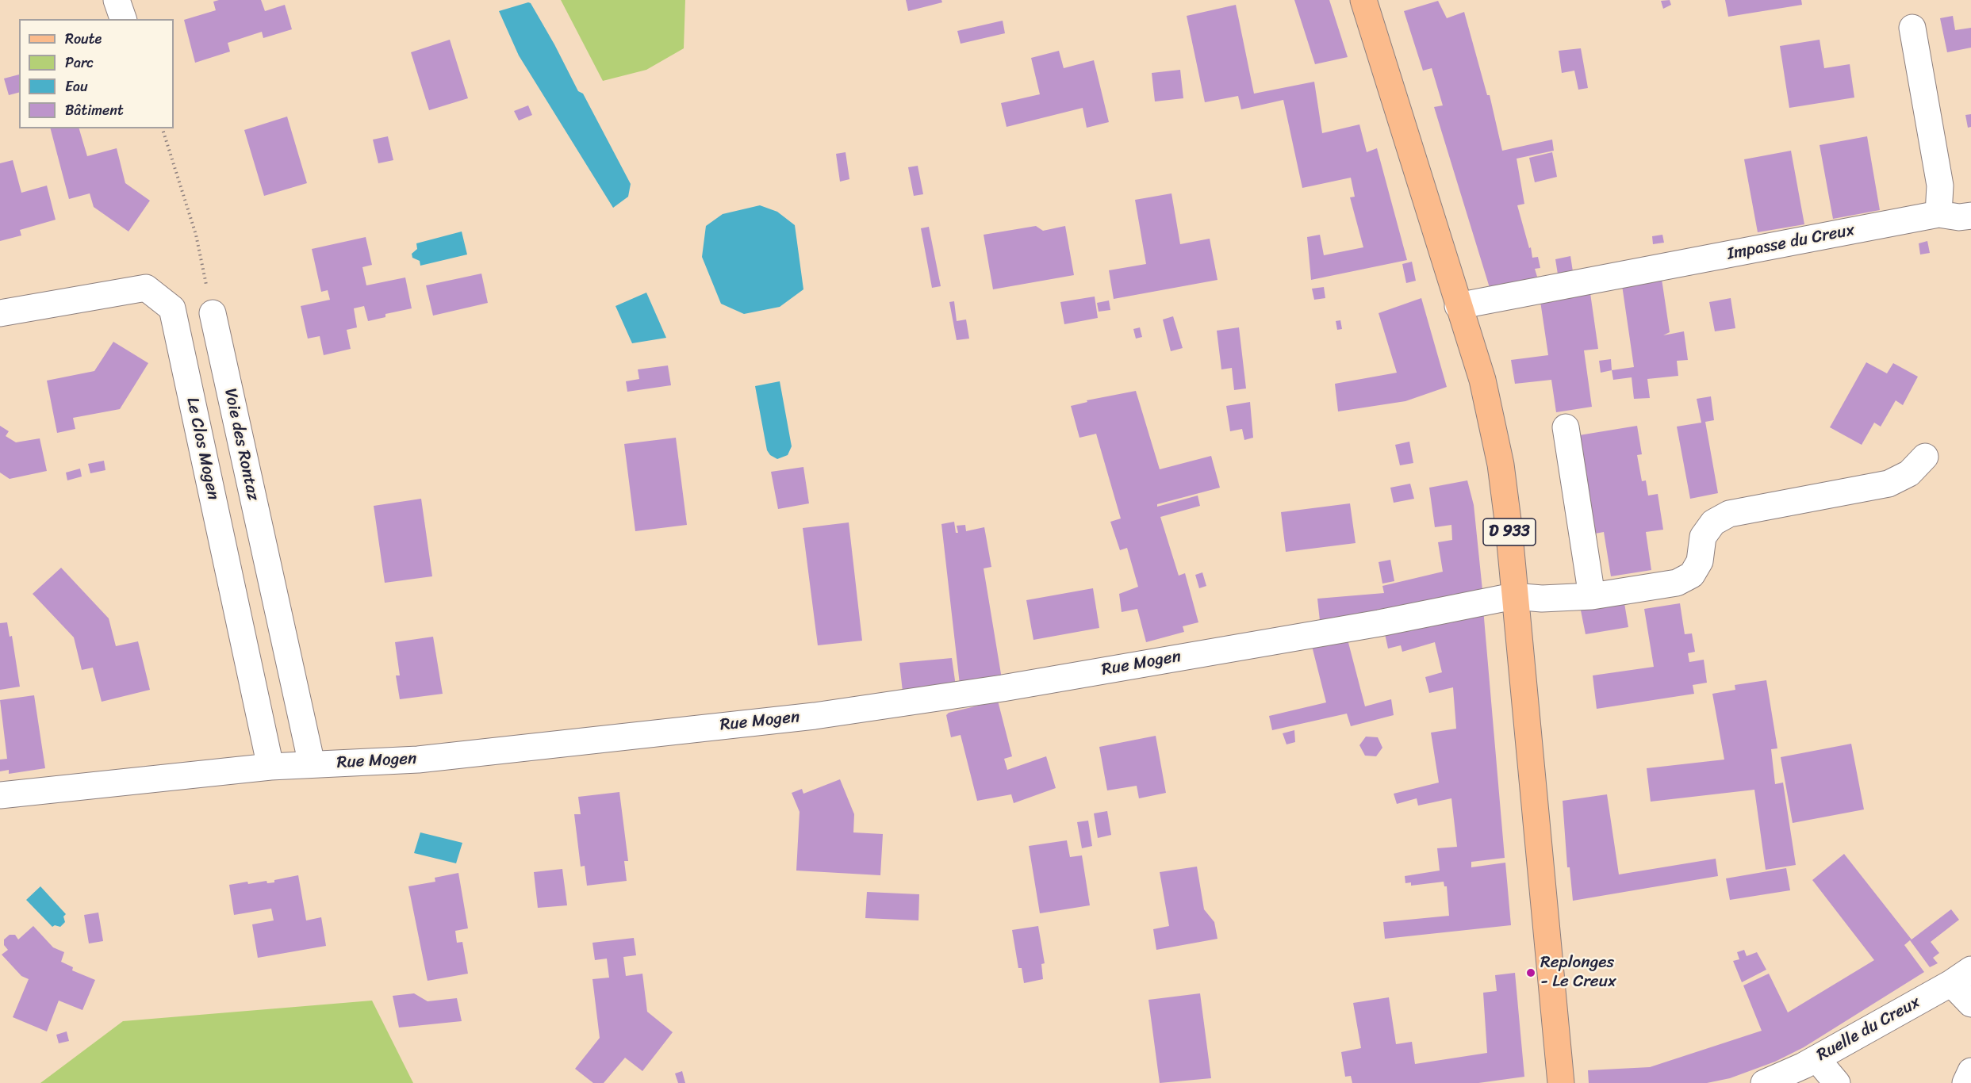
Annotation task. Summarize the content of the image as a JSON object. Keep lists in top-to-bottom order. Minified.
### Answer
{"streets":{"main road":["D 933"],"street":["Impasse du Creux","Voie des Rontaz","Le Clos Mogen","Rue Mogen","Ruelle du Creux"]},"crossings":[["Impasse du Creux","D 933"],["Voie des Rontaz","Rue Mogen"],["Le Clos Mogen","Rue Mogen"],["D 933","Rue Mogen"]],"places":["Replonges - Le Creux"],"legend":["Route","Parc","Eau","Bâtiment"]}
